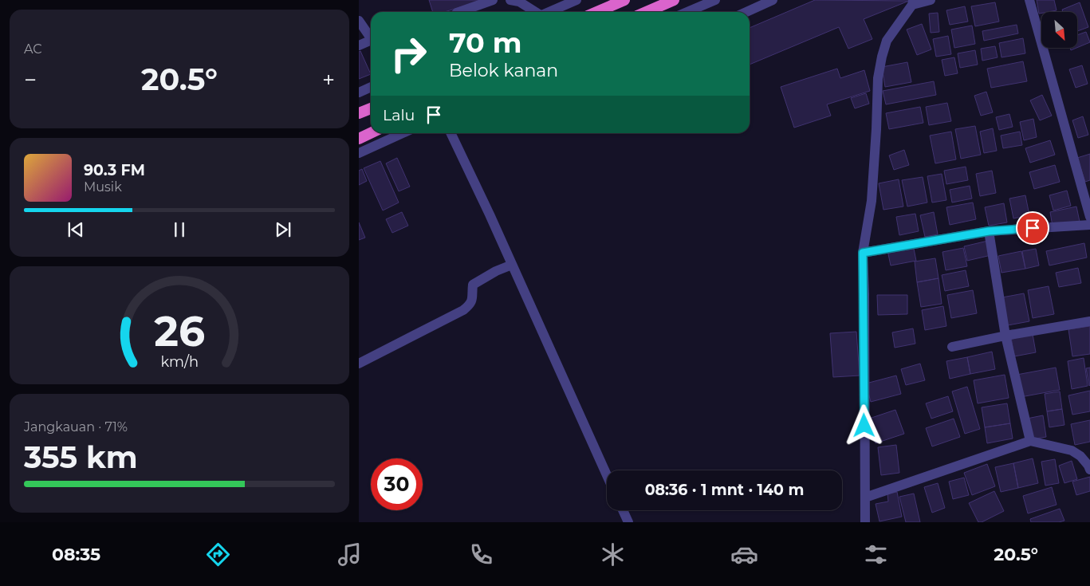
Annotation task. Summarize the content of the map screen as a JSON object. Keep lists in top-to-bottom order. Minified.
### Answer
{"north":"bottom right","page":{"tile":["AC",["Jangkauan · 71%","355 km"]],"turn":["70 m","Belok kanan"],"heat":["−","20.5°","+"],"then":"Lalu","song":["90.3 FM","Musik"],"limit":"30","trip":"08:36 · 1 mnt · 140 m","tabs":["08:35","20.5°"],"gauge":["26","km/h"]}}
